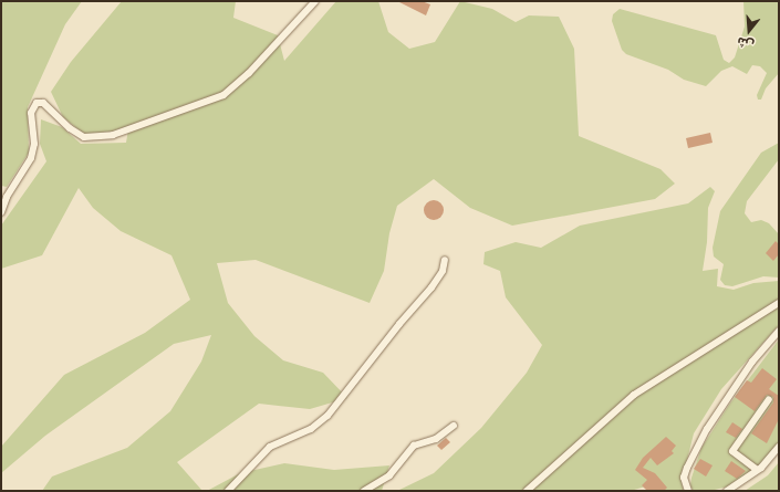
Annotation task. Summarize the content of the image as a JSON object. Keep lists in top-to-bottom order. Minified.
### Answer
{"north":"bottom"}
